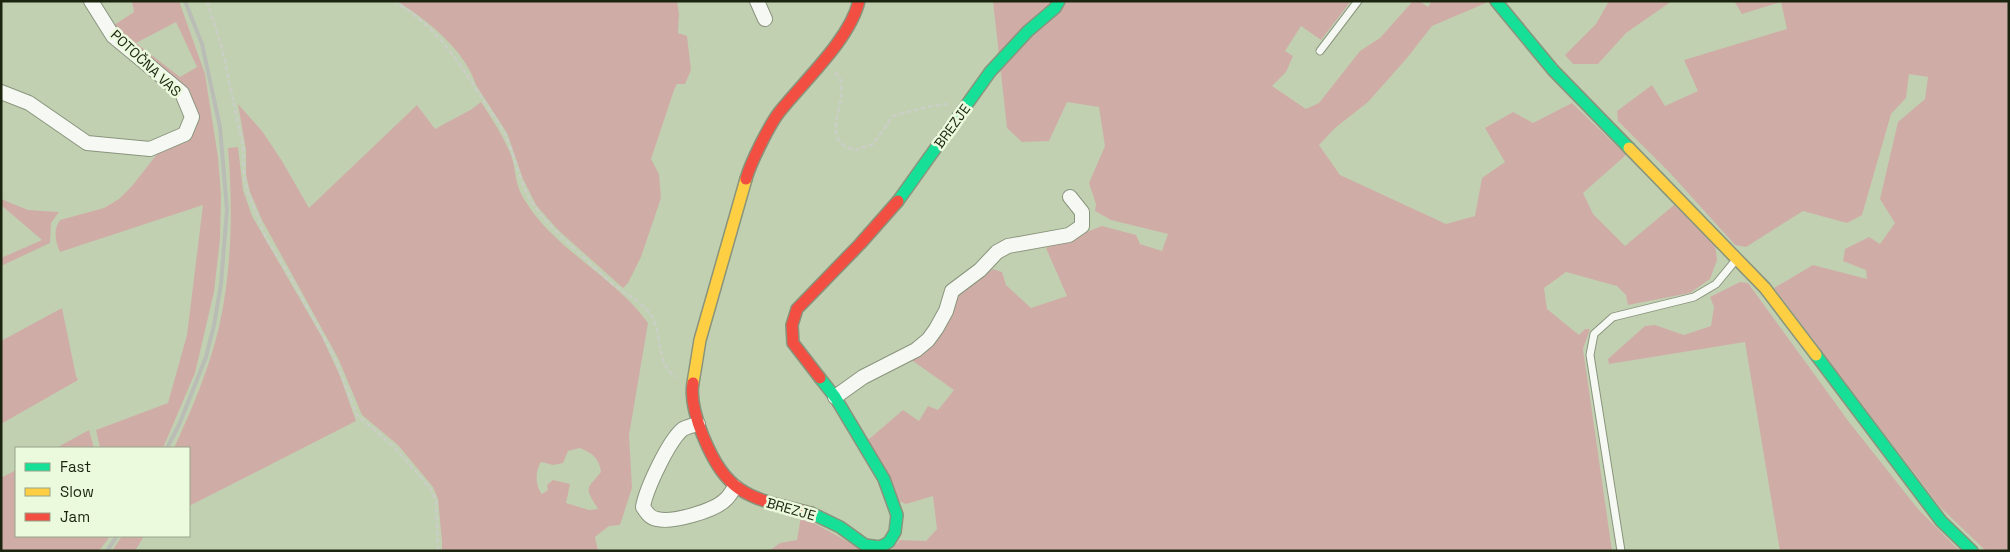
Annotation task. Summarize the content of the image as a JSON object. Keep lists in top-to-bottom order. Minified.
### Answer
{"streets":{"street":["POTOČNA VAS","BREZJE"]},"legend":["Fast","Slow","Jam"]}
